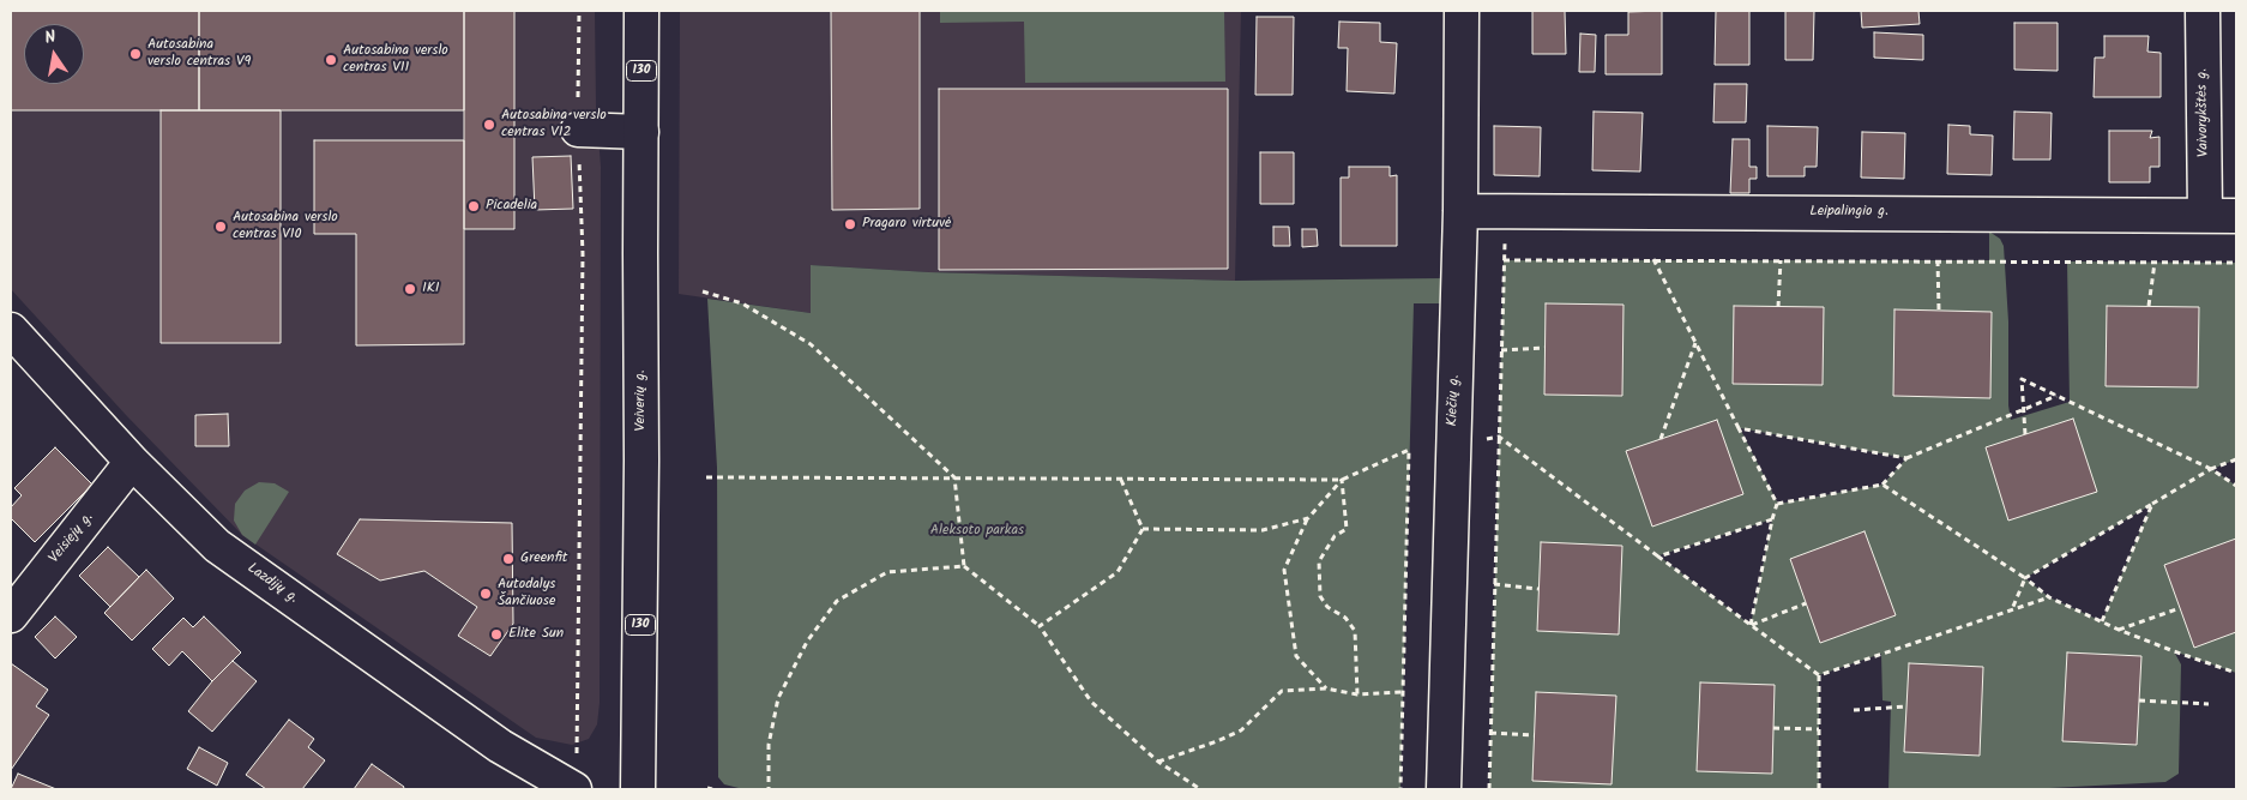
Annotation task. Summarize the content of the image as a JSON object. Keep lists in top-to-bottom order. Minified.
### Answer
{"streets":{"street":["130","Vaivorykštės g.","Leipalingio g.","Veiverių g.","Kiečių g.","Veisiejų g.","Lazdijų g."]},"crossings":[["Vaivorykštės g.","Leipalingio g."],["Leipalingio g.","Kiečių g."],["Veisiejų g.","Lazdijų g."]],"parks":["Aleksoto parkas"],"places":["Autosabina verslo centras V9","Autosabina verslo centras V11","Autosabina verslo centras V12","Picadelia","Pragaro virtuvė","Autosabina verslo centras V10","IKI","Greenfit","Autodalys Šančiuose","Elite Sun"],"north":"top"}
